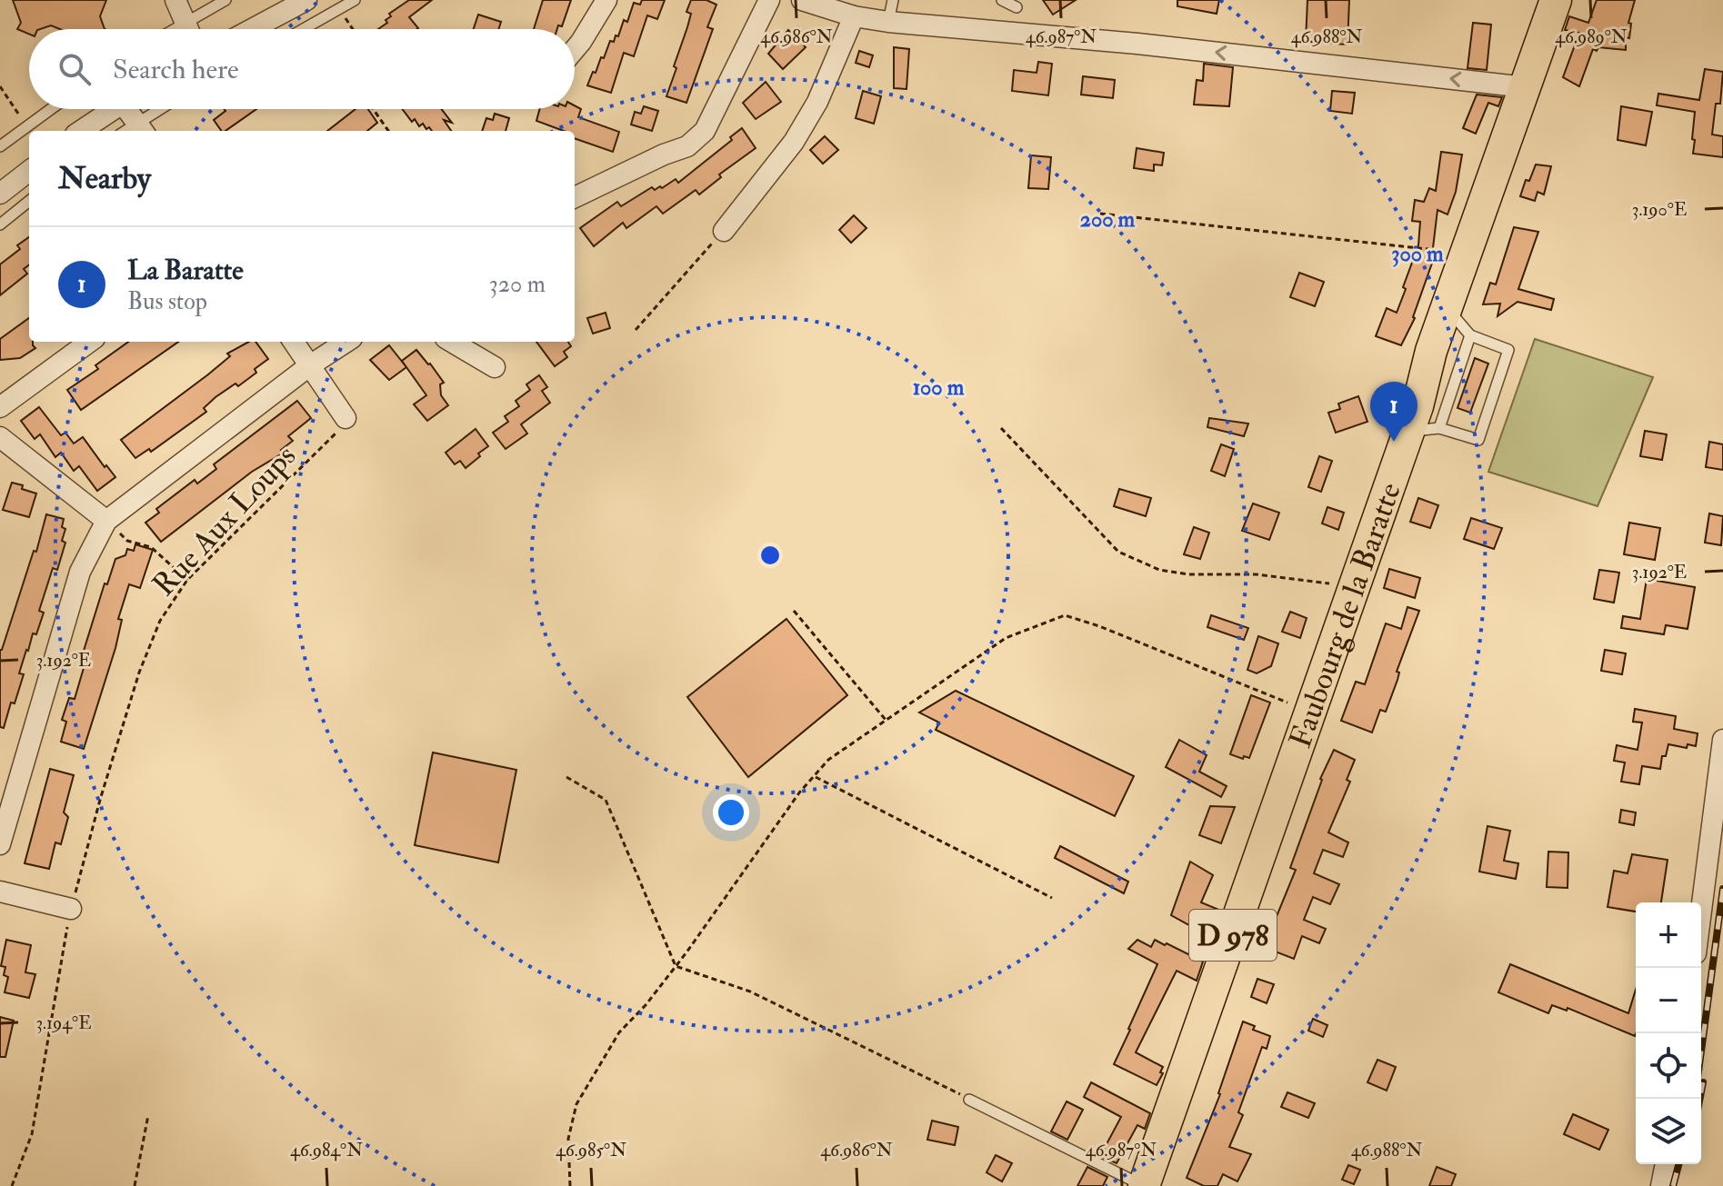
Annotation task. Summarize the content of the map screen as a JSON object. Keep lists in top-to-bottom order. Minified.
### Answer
{"streets":{"main road":["Faubourg de la Baratte","D 978"],"path":["Rue Aux Loups"]},"page":{"search":"Search here","heading":"Nearby","list":[{"mark":"1","name":"La Baratte","note":"Bus stop","value":"320 m"}],"pins":"1","map_buttons":["+","−"]},"coordinates":["46.986°N","46.987°N","46.988°N","46.989°N","3.190°E","3.192°E","3.194°E","46.984°N","46.985°N"],"rings":["200 m","300 m","100 m"]}
